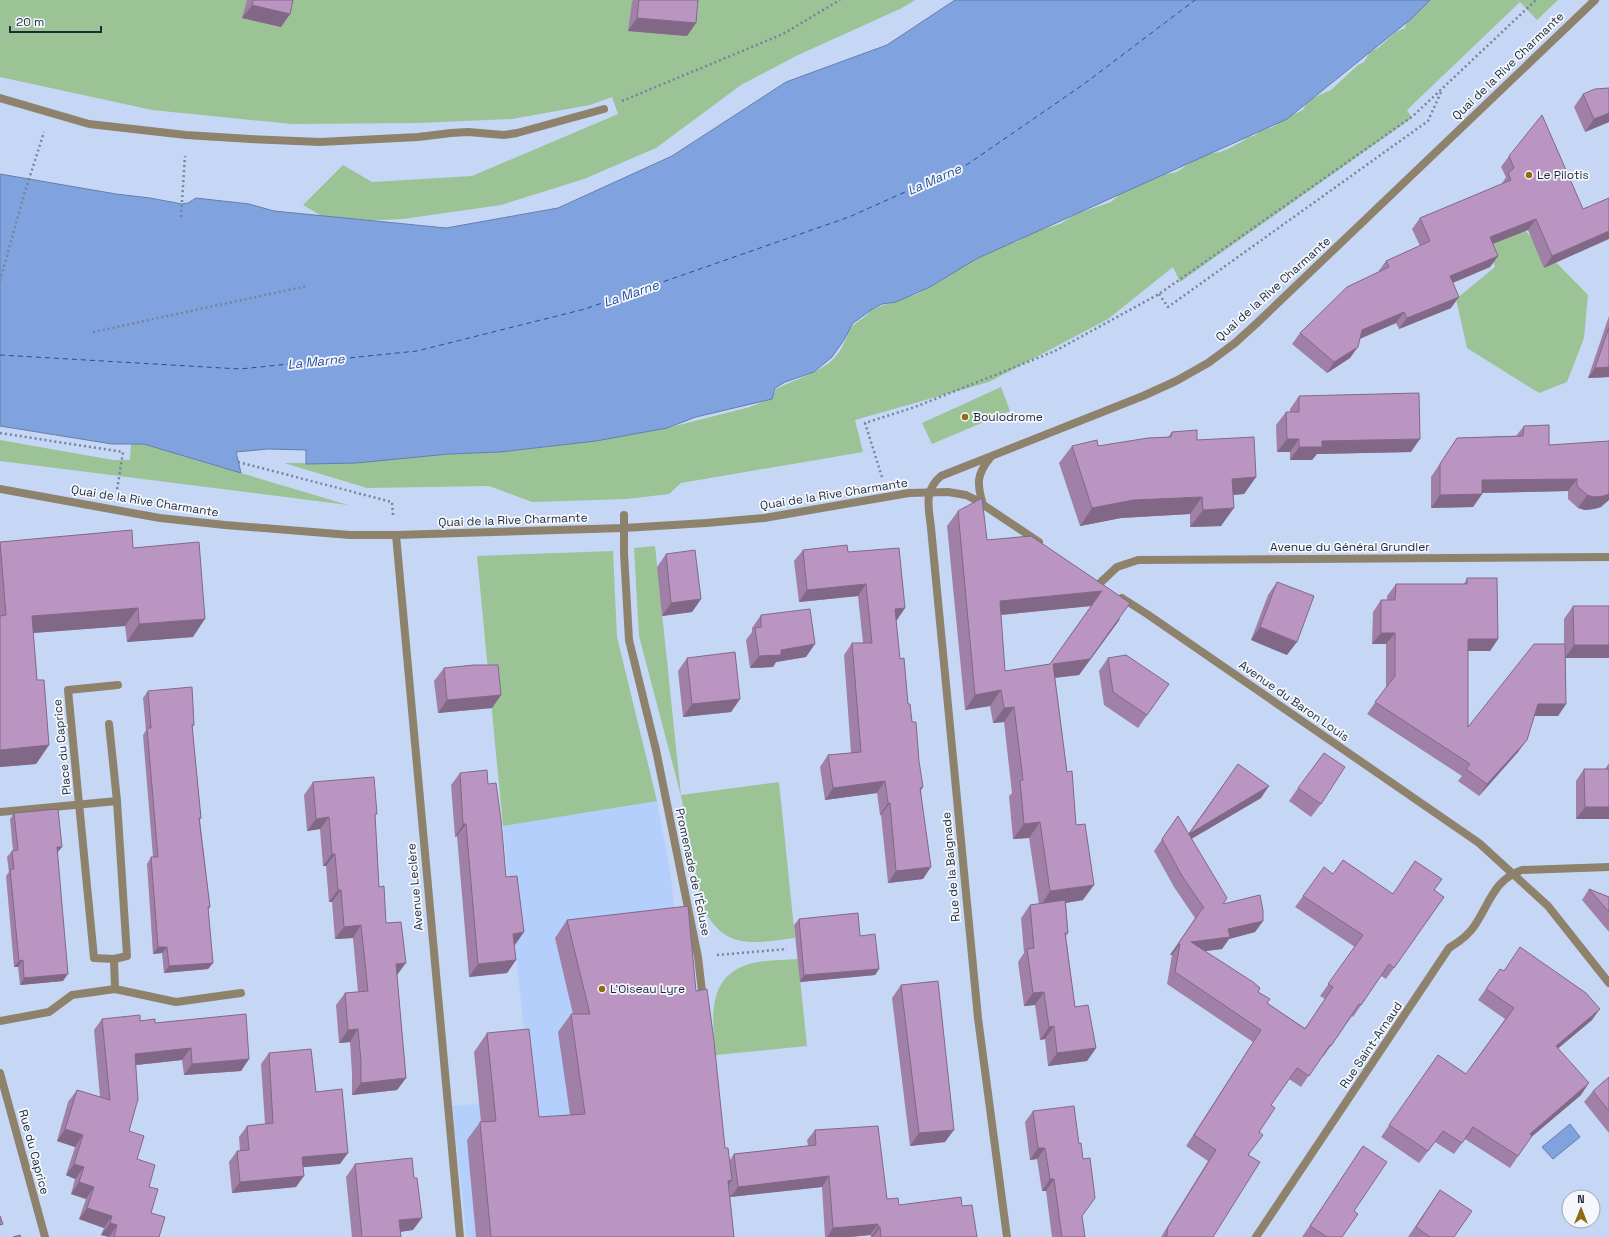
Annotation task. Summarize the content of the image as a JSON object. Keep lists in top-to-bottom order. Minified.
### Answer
{"streets":{"street":["Quai de la Rive Charmante","Avenue du Général Grundler","Avenue du Baron Louis","Place du Caprice","Rue de la Baignade","Promenade de l'Écluse","Avenue Leclère","Rue Saint-Arnaud","Rue du Caprice"]},"crossings":[["Quai de la Rive Charmante","Rue de la Baignade"],["Quai de la Rive Charmante","Promenade de l'Écluse"],["Quai de la Rive Charmante","Avenue Leclère"],["Avenue du Général Grundler","Avenue du Baron Louis"],["Avenue du Baron Louis","Rue Saint-Arnaud"]],"water":["La Marne"],"places":["Le Pilotis","Boulodrome","L'Oiseau Lyre"],"scale_bar":"20 m","north":"top"}
